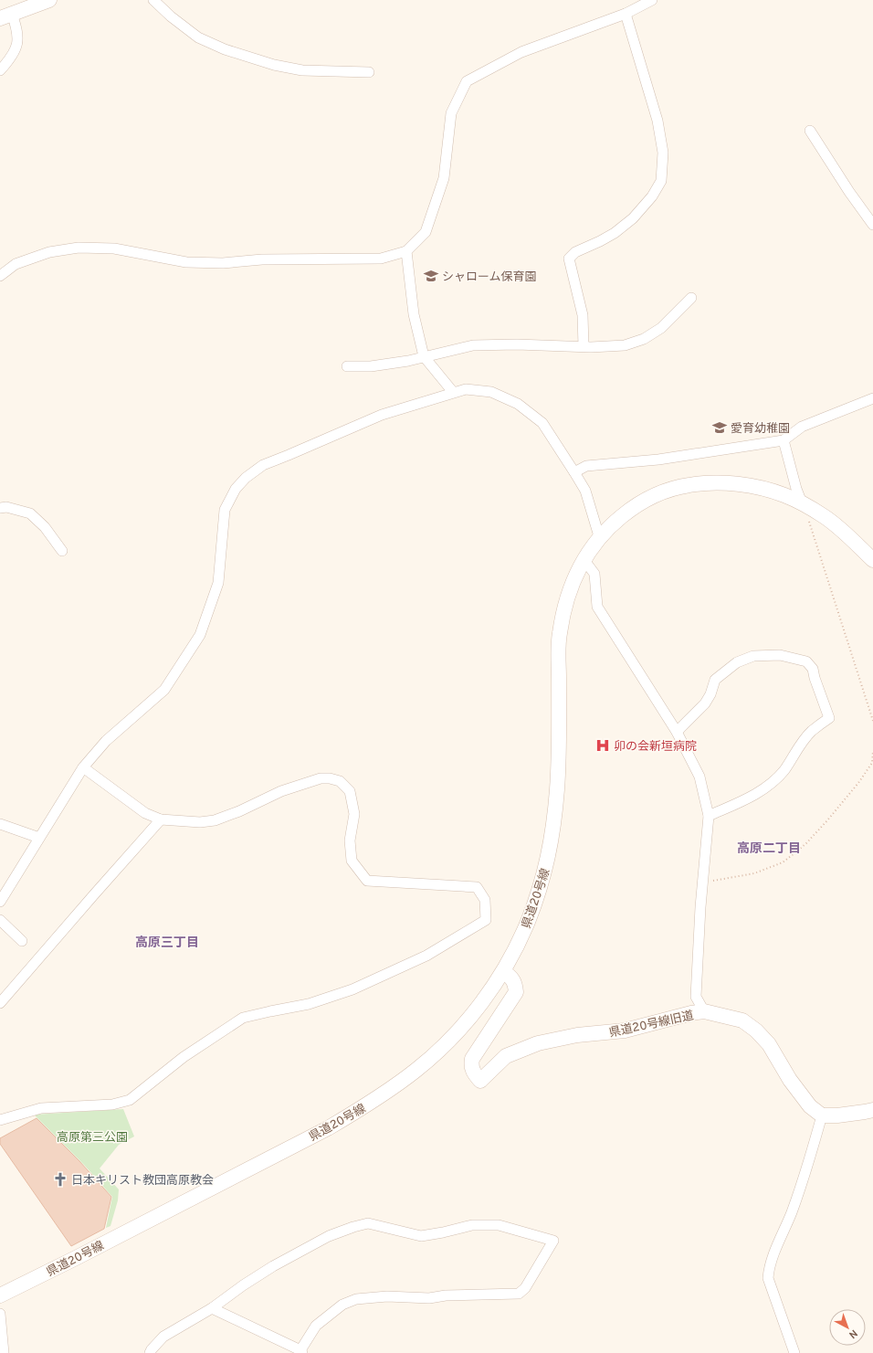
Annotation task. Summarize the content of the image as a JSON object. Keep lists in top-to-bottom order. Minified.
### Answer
{"streets":{"main road":["県道20号線","県道20号線旧道"]},"crossings":[["県道20号線","県道20号線旧道"]],"districts":["高原二丁目","高原三丁目"],"parks":["高原第三公園"],"places":{"school or university":["シャローム保育園","愛育幼稚園"],"hospital":["卯の会新垣病院"],"church":["日本キリスト教団高原教会"]},"north":"bottom right"}
